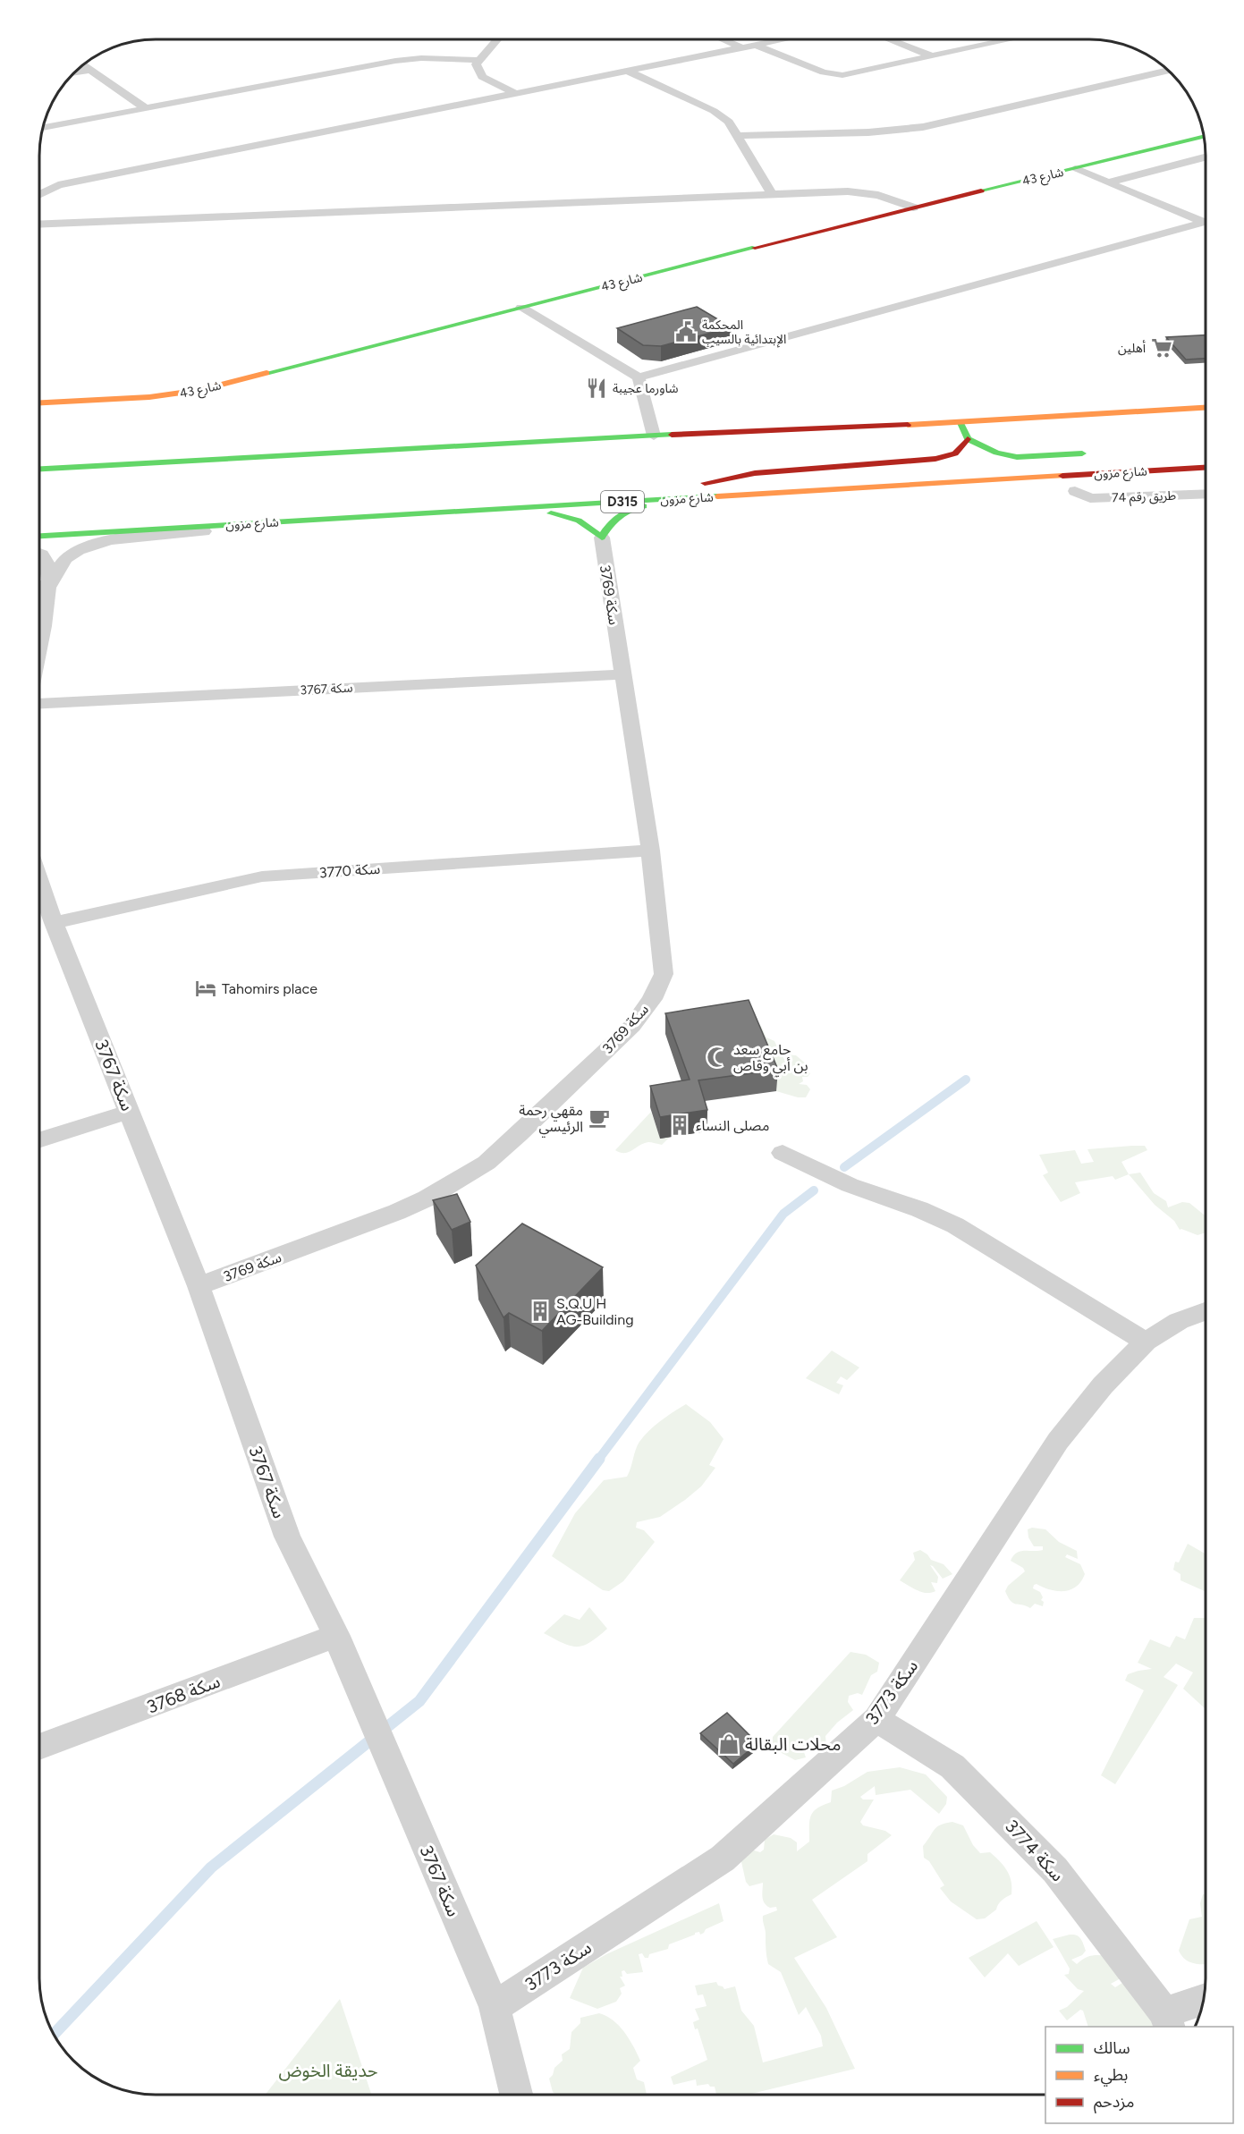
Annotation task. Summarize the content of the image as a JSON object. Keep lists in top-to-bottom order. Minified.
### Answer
{"streets":{"street":["شارع 43","شارع مزون","طريق رقم 74","D315","سكة 3769","سكة 3767","سكة 3770","سكة 3773","سكة 3768","سكة 3774"]},"crossings":[["سكة 3769","سكة 3767"],["سكة 3769","سكة 3770"],["سكة 3767","سكة 3770"],["سكة 3767","سكة 3773"],["سكة 3767","سكة 3768"],["سكة 3773","سكة 3774"]],"parks":["حديقة الخوض"],"places":{"public building":["المحكمة الإبتدائية بالسيب"],"supermarket":["أهلين"],"restaurant":["شاورما عجيبة"],"hotel":["Tahomirs place"],"mosque":["جامع سعد بن أبي وقاص"],"cafe":["مقهي رحمة الرئيسي"],"building":["مصلى النساء","S.Q.U H AG-Building"],"shop":["محلات البقالة"]},"legend":["سالك","بطيء","مزدحم"]}
